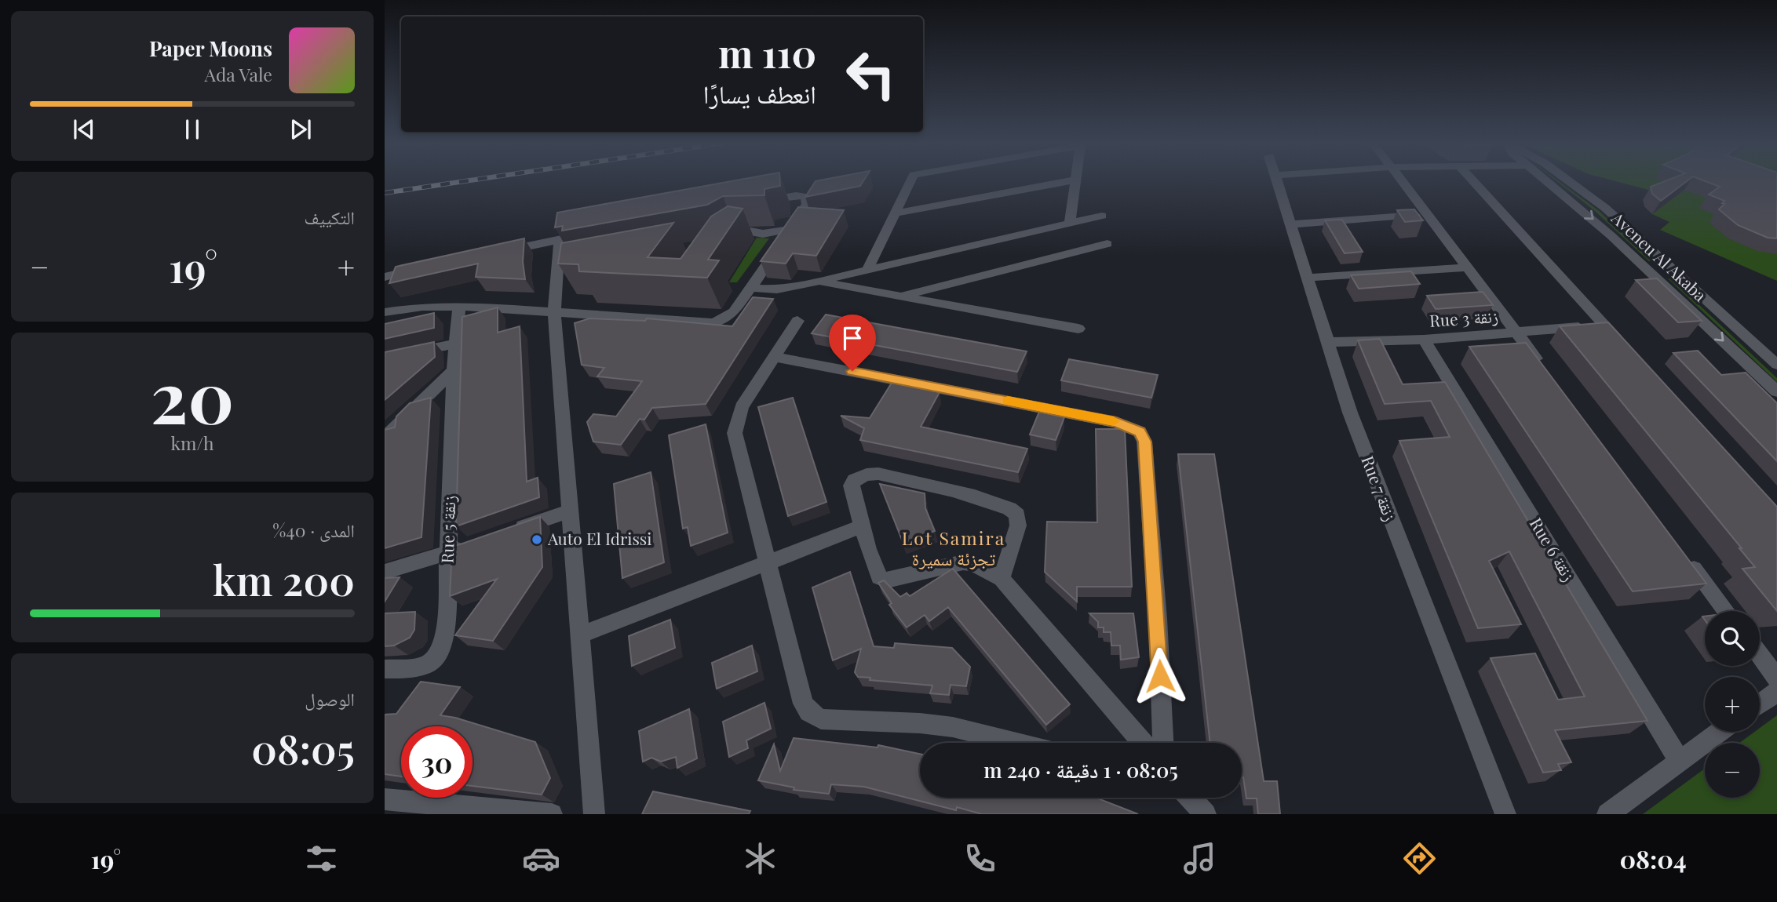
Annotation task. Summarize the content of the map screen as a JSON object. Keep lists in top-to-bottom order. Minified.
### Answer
{"streets":{"street":["Aveneu Al Akaba","Rue 3 زنقة","Rue 7 زنقة","Rue 5 زنقة","Rue 6 زنقة"]},"crossings":[["Rue 3 زنقة","Rue 7 زنقة"],["Rue 3 زنقة","Rue 6 زنقة"]],"districts":["Lot Samira تجزئة سميرة"],"places":["Auto El Idrissi"],"page":{"turn":["110 m","انعطف يسارًا"],"song":["Paper Moons","Ada Vale"],"tile":["التكييف",["20","km/h"],["المدى · 40%","200 km"],["الوصول","08:05"]],"heat":["−","19°","+"],"map_buttons":["+","−"],"limit":"30","trip":"08:05 · 1 دقيقة · 240 m","tabs":["08:04","19°"]}}
